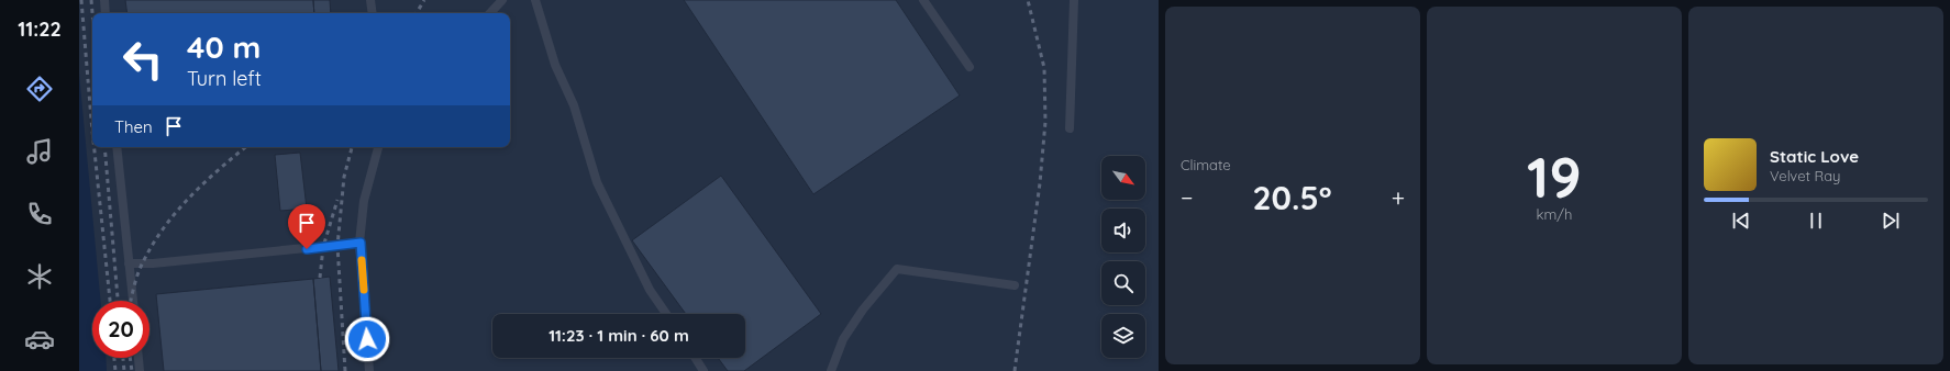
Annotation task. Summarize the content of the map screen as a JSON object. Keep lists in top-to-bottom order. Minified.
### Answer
{"north":"bottom right","page":{"tabs":"11:22","tile":["Climate",["19","km/h"]],"turn":["40 m","Turn left"],"then":"Then","song":["Static Love","Velvet Ray"],"heat":["−","20.5°","+"],"limit":"20","trip":"11:23 · 1 min · 60 m"}}
